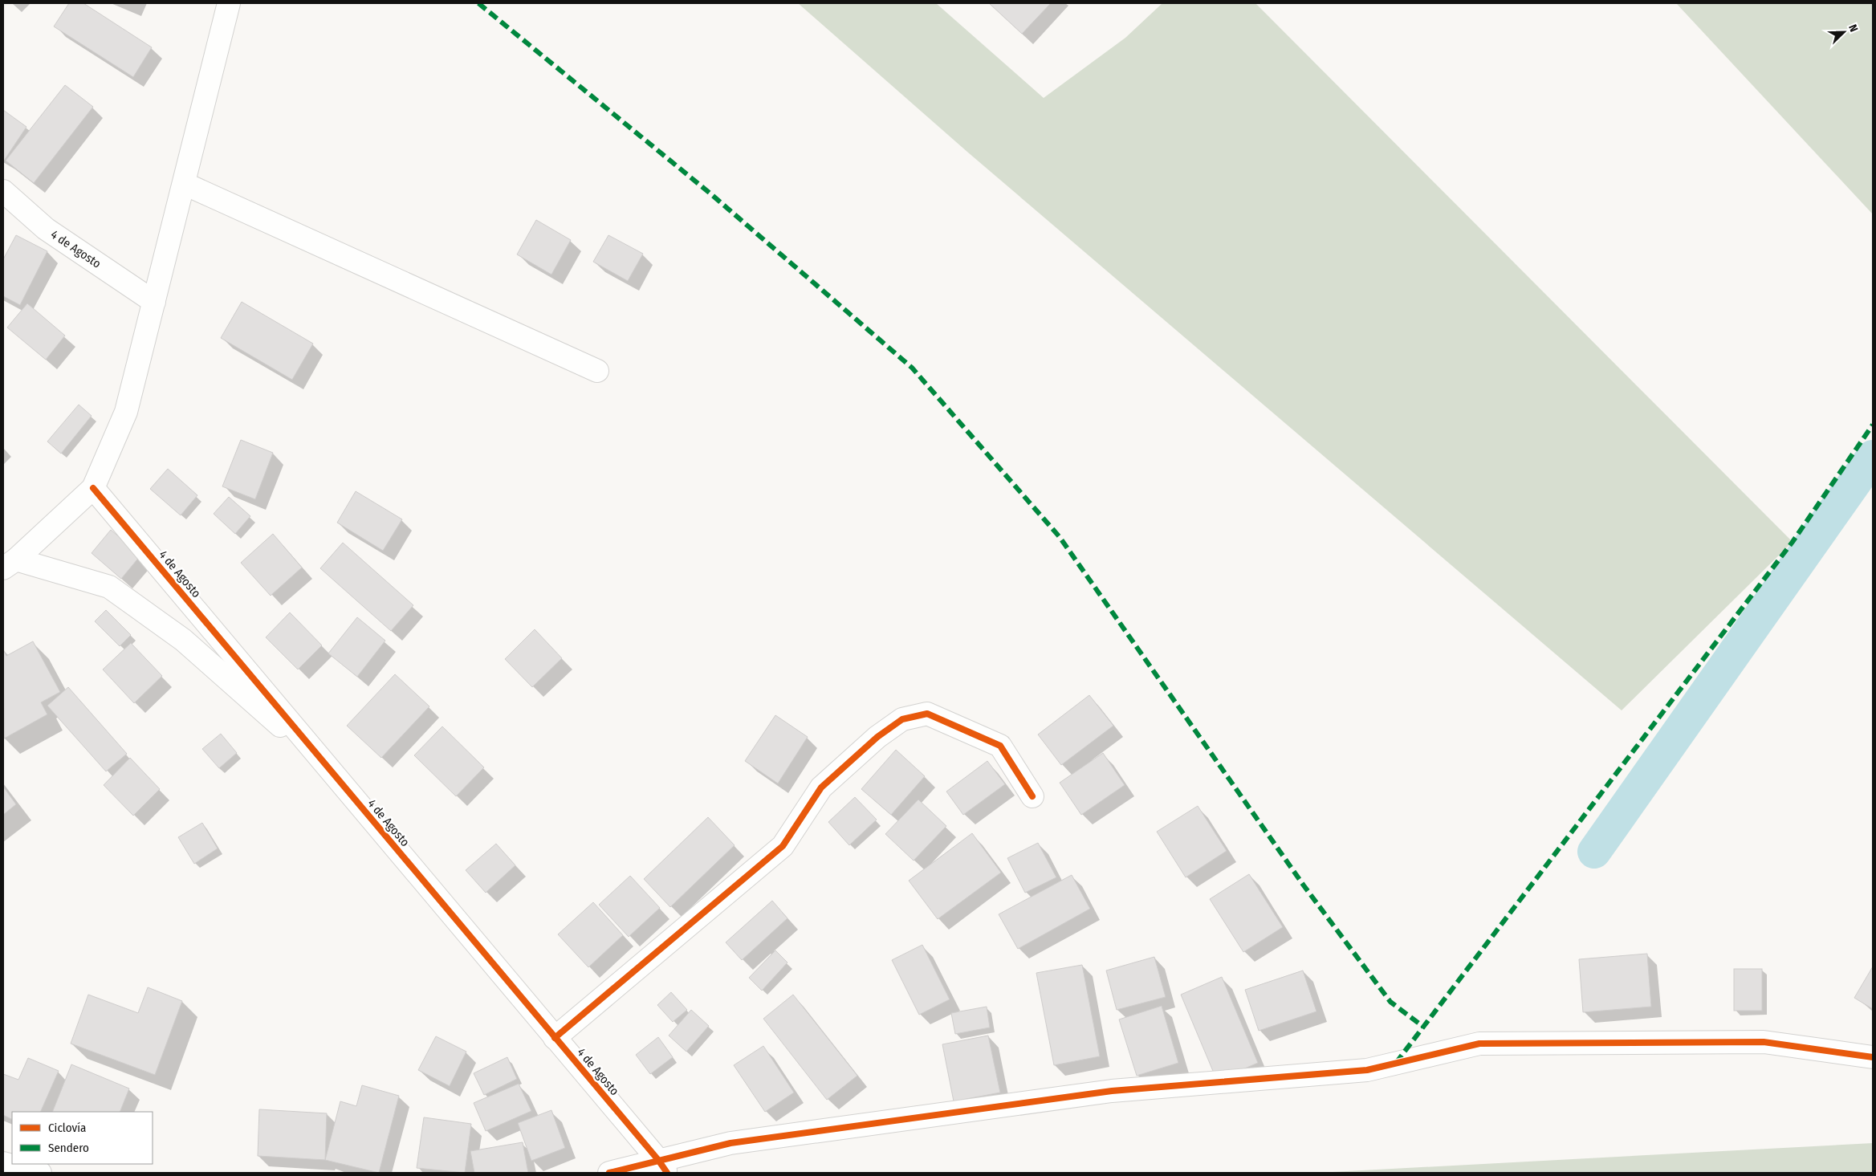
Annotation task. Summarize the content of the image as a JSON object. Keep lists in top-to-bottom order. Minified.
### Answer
{"streets":{"street":["4 de Agosto"]},"legend":["Ciclovía","Sendero"],"north":"top right"}
